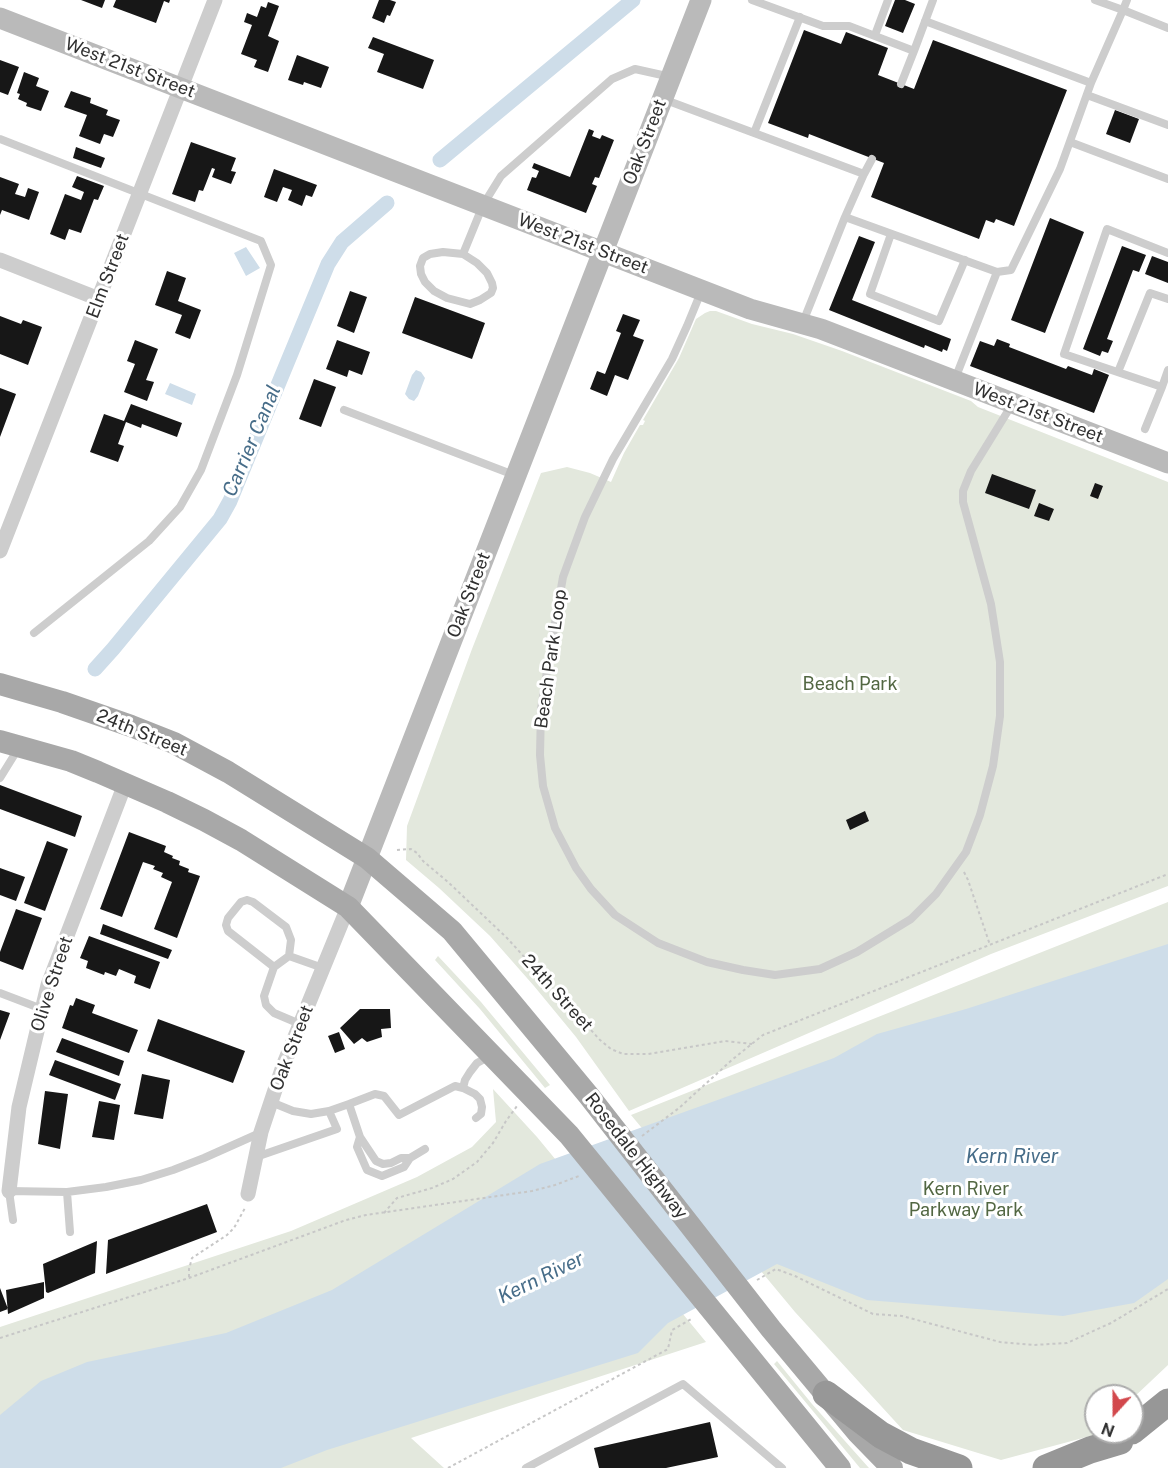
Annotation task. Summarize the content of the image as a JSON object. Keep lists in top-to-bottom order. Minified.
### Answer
{"streets":{"main road":["24th Street","Rosedale Highway"],"street":["West 21st Street","Oak Street","Elm Street","Olive Street"],"lane":["Beach Park Loop"]},"crossings":[["West 21st Street","Oak Street"],["West 21st Street","Elm Street"],["West 21st Street","Beach Park Loop"],["Oak Street","24th Street"],["Oak Street","Rosedale Highway"],["24th Street","Rosedale Highway"]],"water":["Carrier Canal","Kern River"],"parks":["Beach Park","Kern River Parkway Park"],"north":"bottom"}
